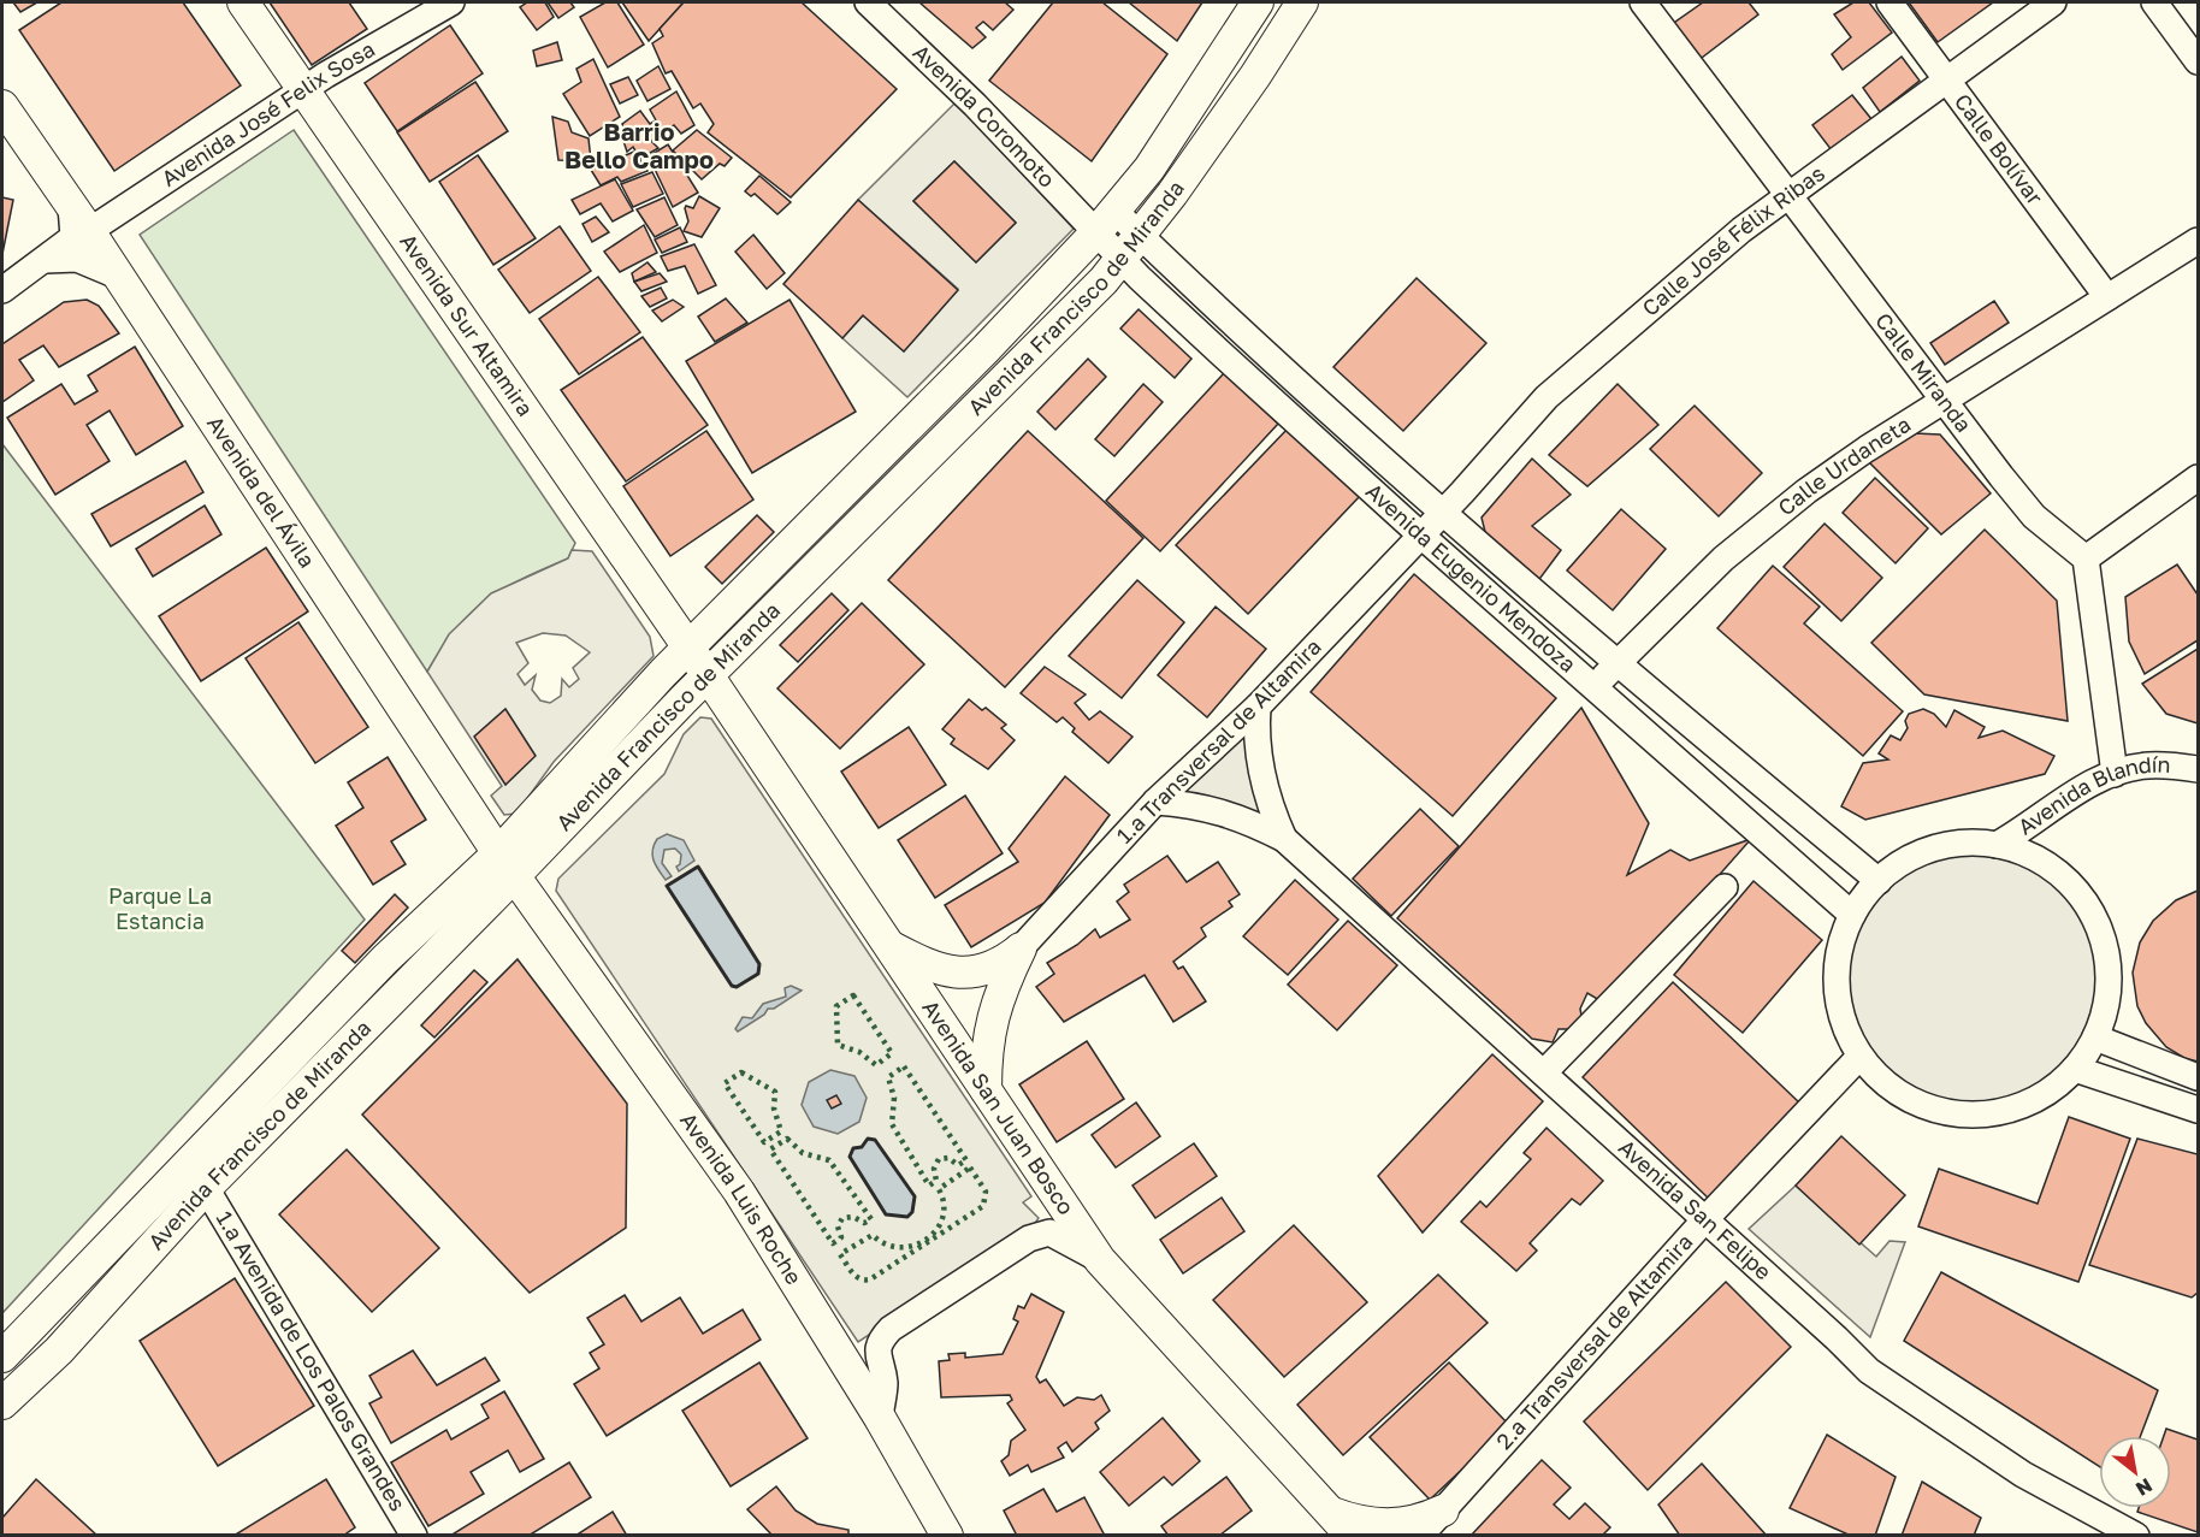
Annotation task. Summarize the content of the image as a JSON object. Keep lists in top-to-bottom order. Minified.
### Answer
{"streets":{"main road":["Avenida Francisco de Miranda","Avenida Sur Altamira","Avenida del Ávila","Avenida San Juan Bosco","Avenida Luis Roche"],"street":["Avenida José Felix Sosa","Avenida Coromoto","Calle Bolívar","Calle José Félix Ribas","Calle Miranda","Calle Urdaneta","Avenida Eugenio Mendoza","1.ª Transversal de Altamira","Avenida Blandín","Avenida San Felipe","2.ª Transversal de Altamira","1.ª Avenida de Los Palos Grandes"]},"crossings":[["Avenida José Felix Sosa","Avenida Sur Altamira"],["Avenida José Felix Sosa","Avenida del Ávila"],["Avenida Coromoto","Avenida Francisco de Miranda"],["Avenida Coromoto","Avenida Eugenio Mendoza"],["Calle Bolívar","Calle José Félix Ribas"],["Calle Bolívar","Calle Urdaneta"],["Calle José Félix Ribas","Calle Miranda"],["Calle José Félix Ribas","Avenida Eugenio Mendoza"],["Calle José Félix Ribas","1.ª Transversal de Altamira"],["Avenida Francisco de Miranda","Avenida Sur Altamira"],["Avenida Francisco de Miranda","Avenida del Ávila"],["Avenida Francisco de Miranda","Avenida Eugenio Mendoza"],["Avenida Francisco de Miranda","Avenida San Juan Bosco"],["Avenida Francisco de Miranda","Avenida Luis Roche"],["Avenida Francisco de Miranda","1.ª Avenida de Los Palos Grandes"],["Avenida Sur Altamira","Avenida San Juan Bosco"],["Calle Miranda","Calle Urdaneta"],["Calle Urdaneta","Avenida Eugenio Mendoza"],["Avenida del Ávila","Avenida Luis Roche"],["Avenida Eugenio Mendoza","1.ª Transversal de Altamira"],["1.ª Transversal de Altamira","Avenida San Felipe"],["Avenida San Felipe","2.ª Transversal de Altamira"]],"districts":["Barrio Bello Campo"],"parks":["Parque La Estancia"],"north":"bottom right"}
